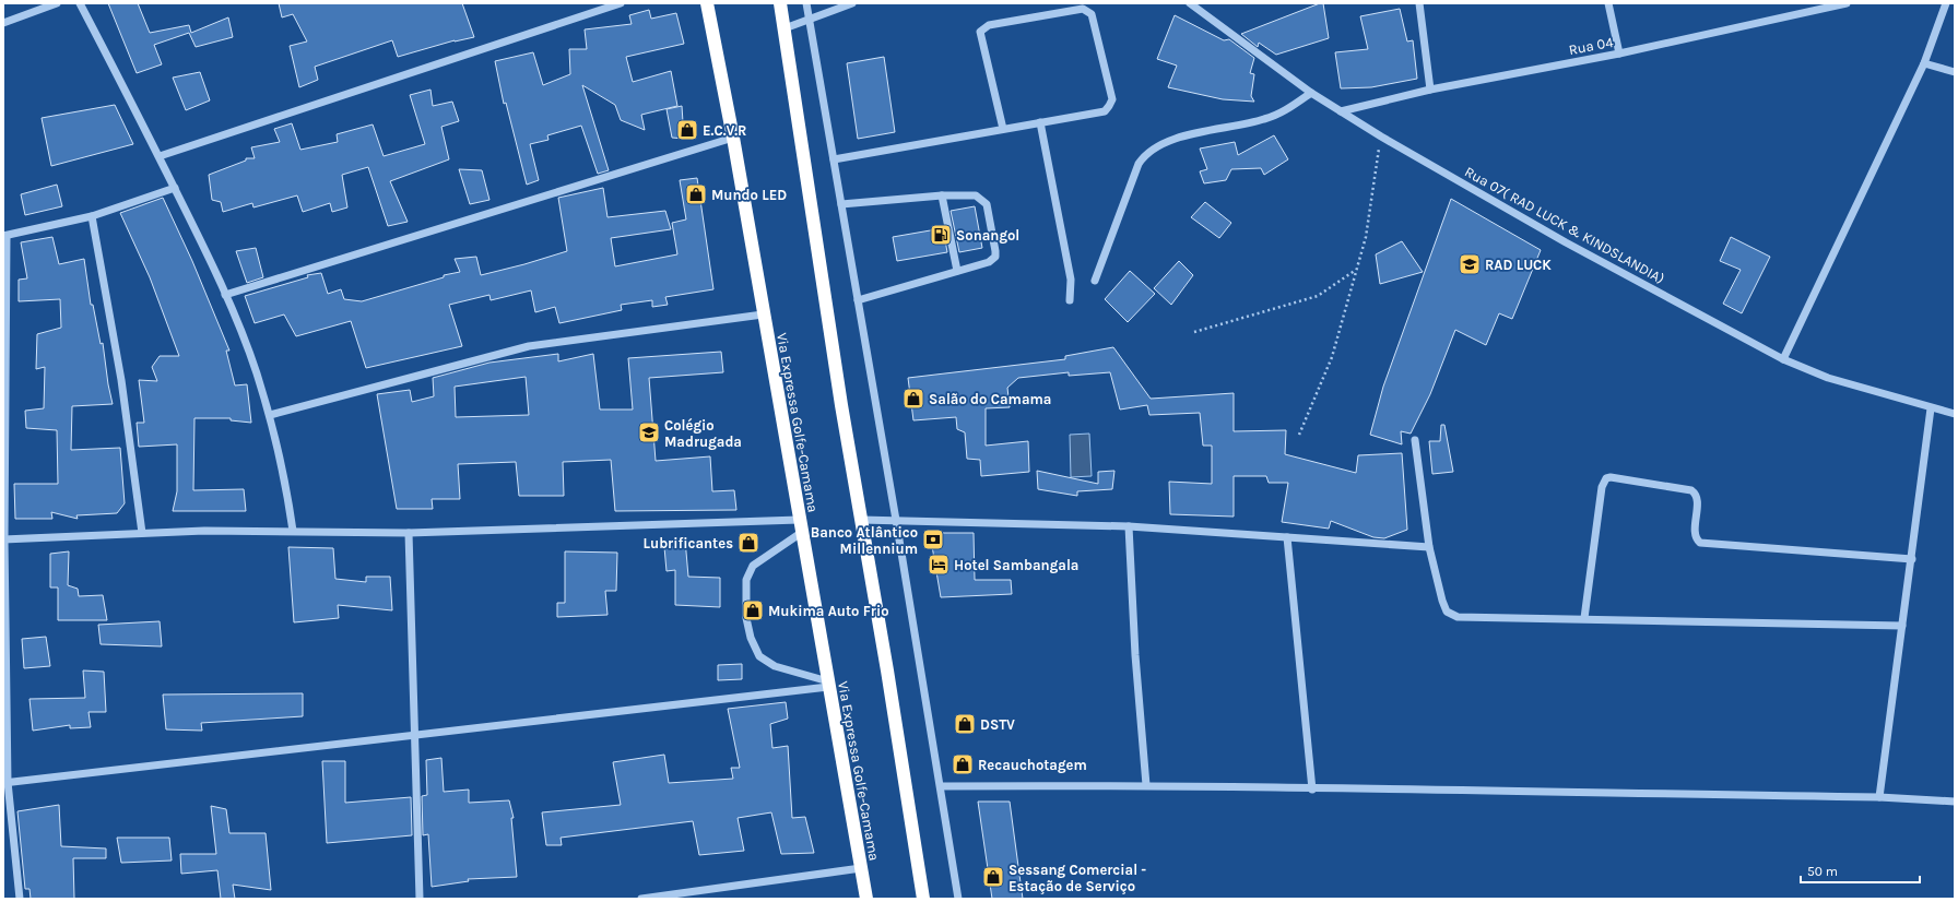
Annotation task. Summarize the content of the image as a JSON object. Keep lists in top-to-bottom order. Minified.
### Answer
{"streets":{"highway":["Via Expressa Golfe-Camama"],"street":["Rua 04","Rua 07( RAD LUCK & KINDSLANDIA)"]},"crossings":[["Rua 04","Rua 07( RAD LUCK & KINDSLANDIA)"]],"places":{"shop":["E.C.V.R","Mundo LED","Salão do Camama","Lubrificantes","Mukima Auto Frio","DSTV","Recauchotagem","Sessang Comercial - Estação de Serviço"],"fuel station":["Sonangol"],"school or university":["RAD LUCK","Colégio Madrugada"],"bank":["Banco Atlântico Millennium"],"hotel":["Hotel Sambangala"]},"scale_bar":"50 m"}
